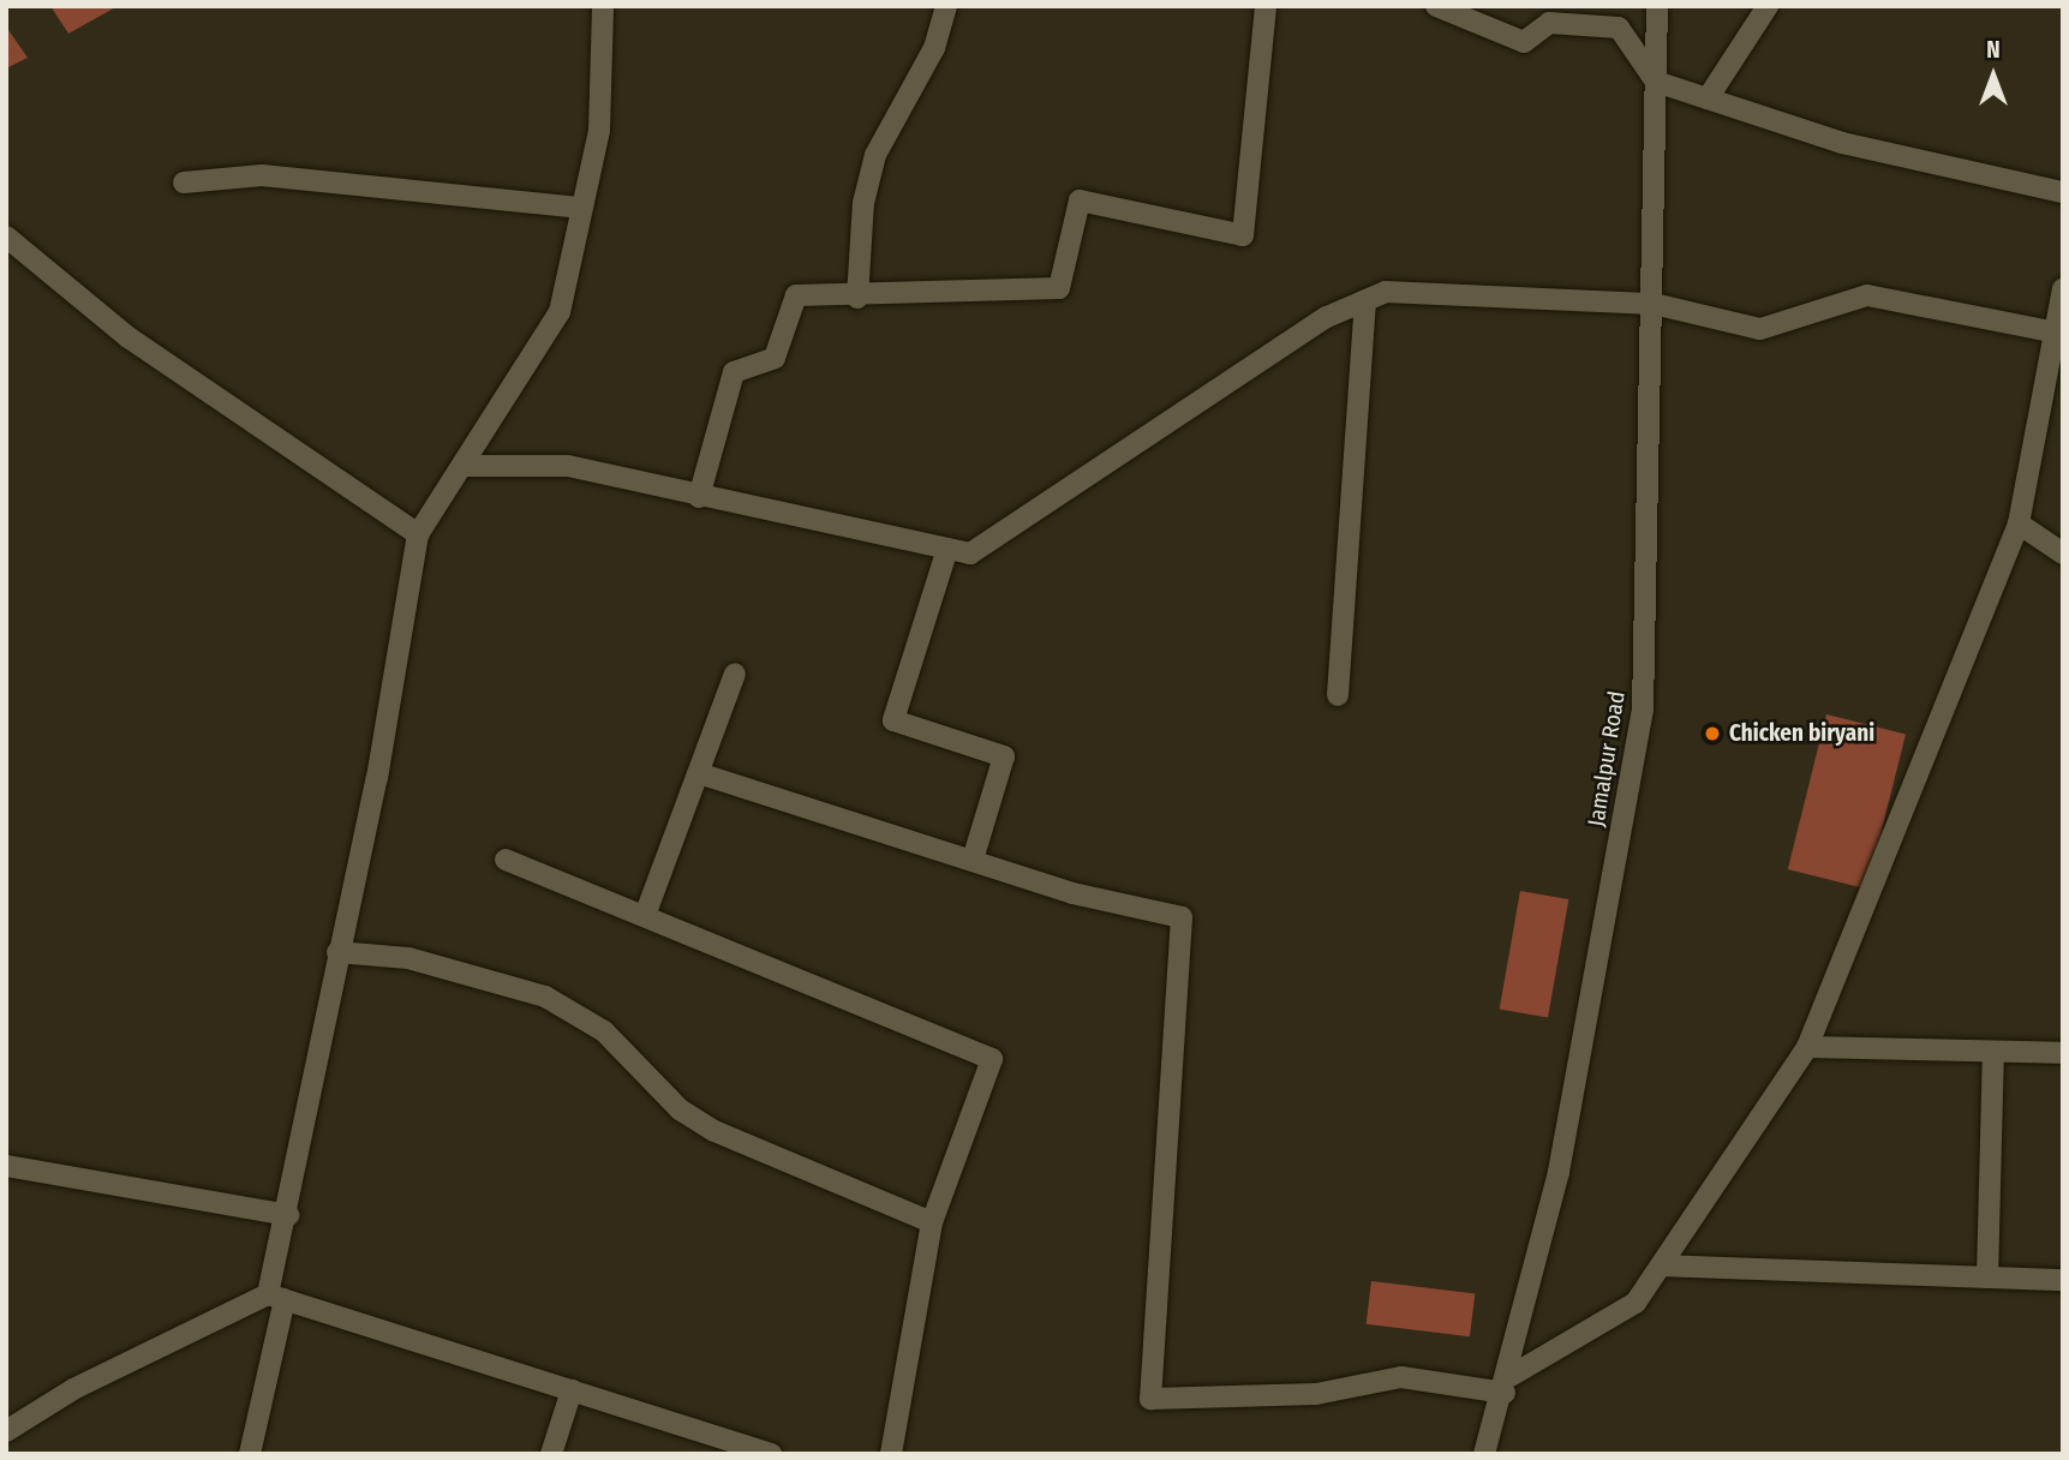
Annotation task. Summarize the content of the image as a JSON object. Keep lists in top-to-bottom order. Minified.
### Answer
{"streets":{"street":["Jamalpur Road"]},"places":["Chicken biryani"],"north":"top"}
